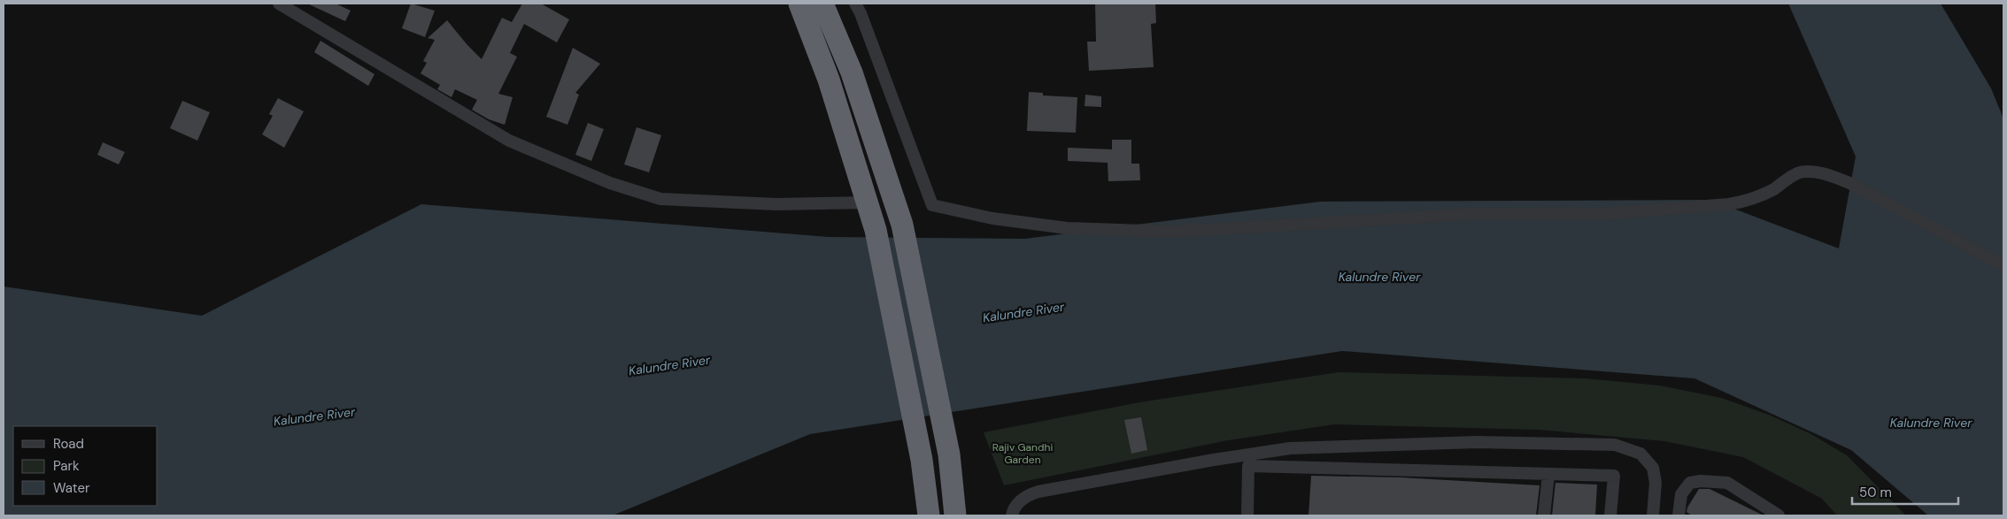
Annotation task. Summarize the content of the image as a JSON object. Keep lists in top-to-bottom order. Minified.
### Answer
{"water":["Kalundre River"],"parks":["Rajiv Gandhi Garden"],"legend":["Road","Park","Water"],"scale_bar":"50 m"}
